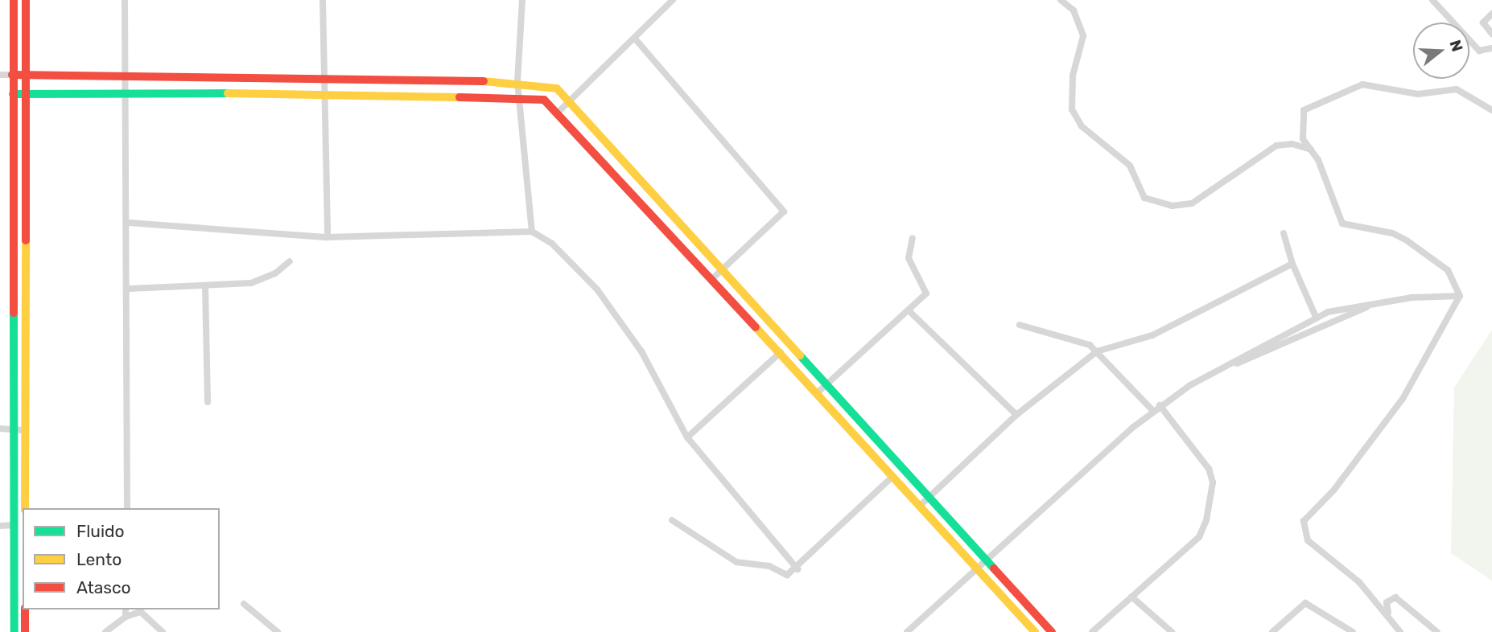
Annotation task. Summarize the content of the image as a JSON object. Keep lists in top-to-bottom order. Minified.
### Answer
{"legend":["Fluido","Lento","Atasco"],"north":"right"}
